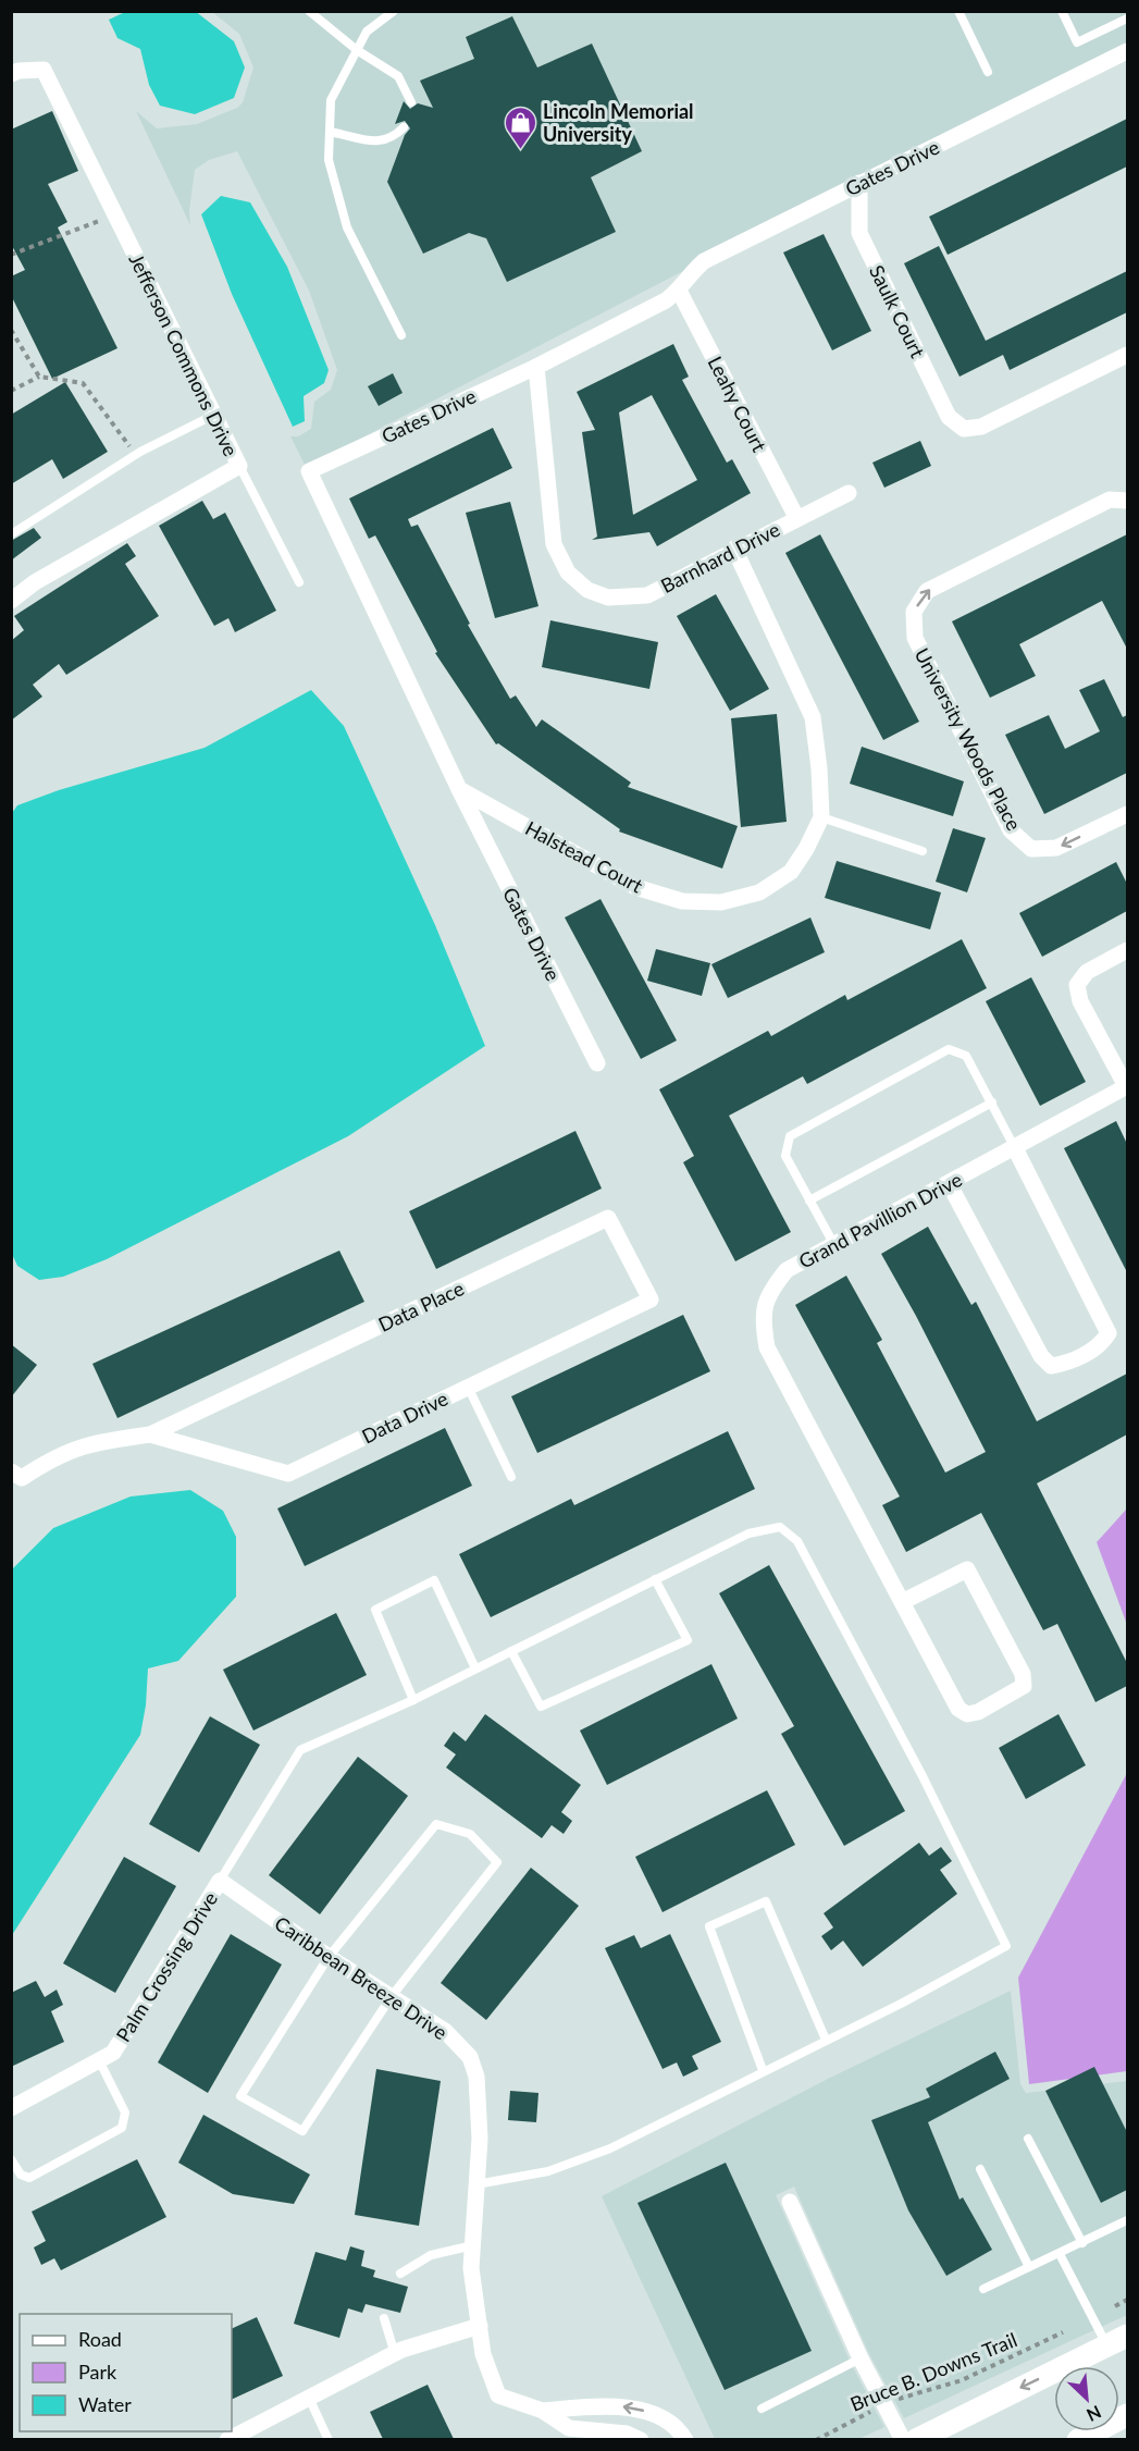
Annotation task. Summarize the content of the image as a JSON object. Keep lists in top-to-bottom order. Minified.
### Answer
{"streets":{"street":["Gates Drive","Saulk Court","Jefferson Commons Drive","Leahy Court","Barnhard Drive","University Woods Place","Halstead Court","Grand Pavillion Drive","Data Place","Data Drive","Palm Crossing Drive","Caribbean Breeze Drive"],"path":["Bruce B. Downs Trail"]},"crossings":[["Gates Drive","Saulk Court"],["Gates Drive","Leahy Court"],["Gates Drive","Barnhard Drive"],["Gates Drive","Halstead Court"],["Leahy Court","Barnhard Drive"],["Barnhard Drive","Halstead Court"],["Data Place","Data Drive"],["Palm Crossing Drive","Caribbean Breeze Drive"]],"places":{"shop":["Lincoln Memorial University"]},"legend":["Road","Park","Water"],"north":"bottom right"}
